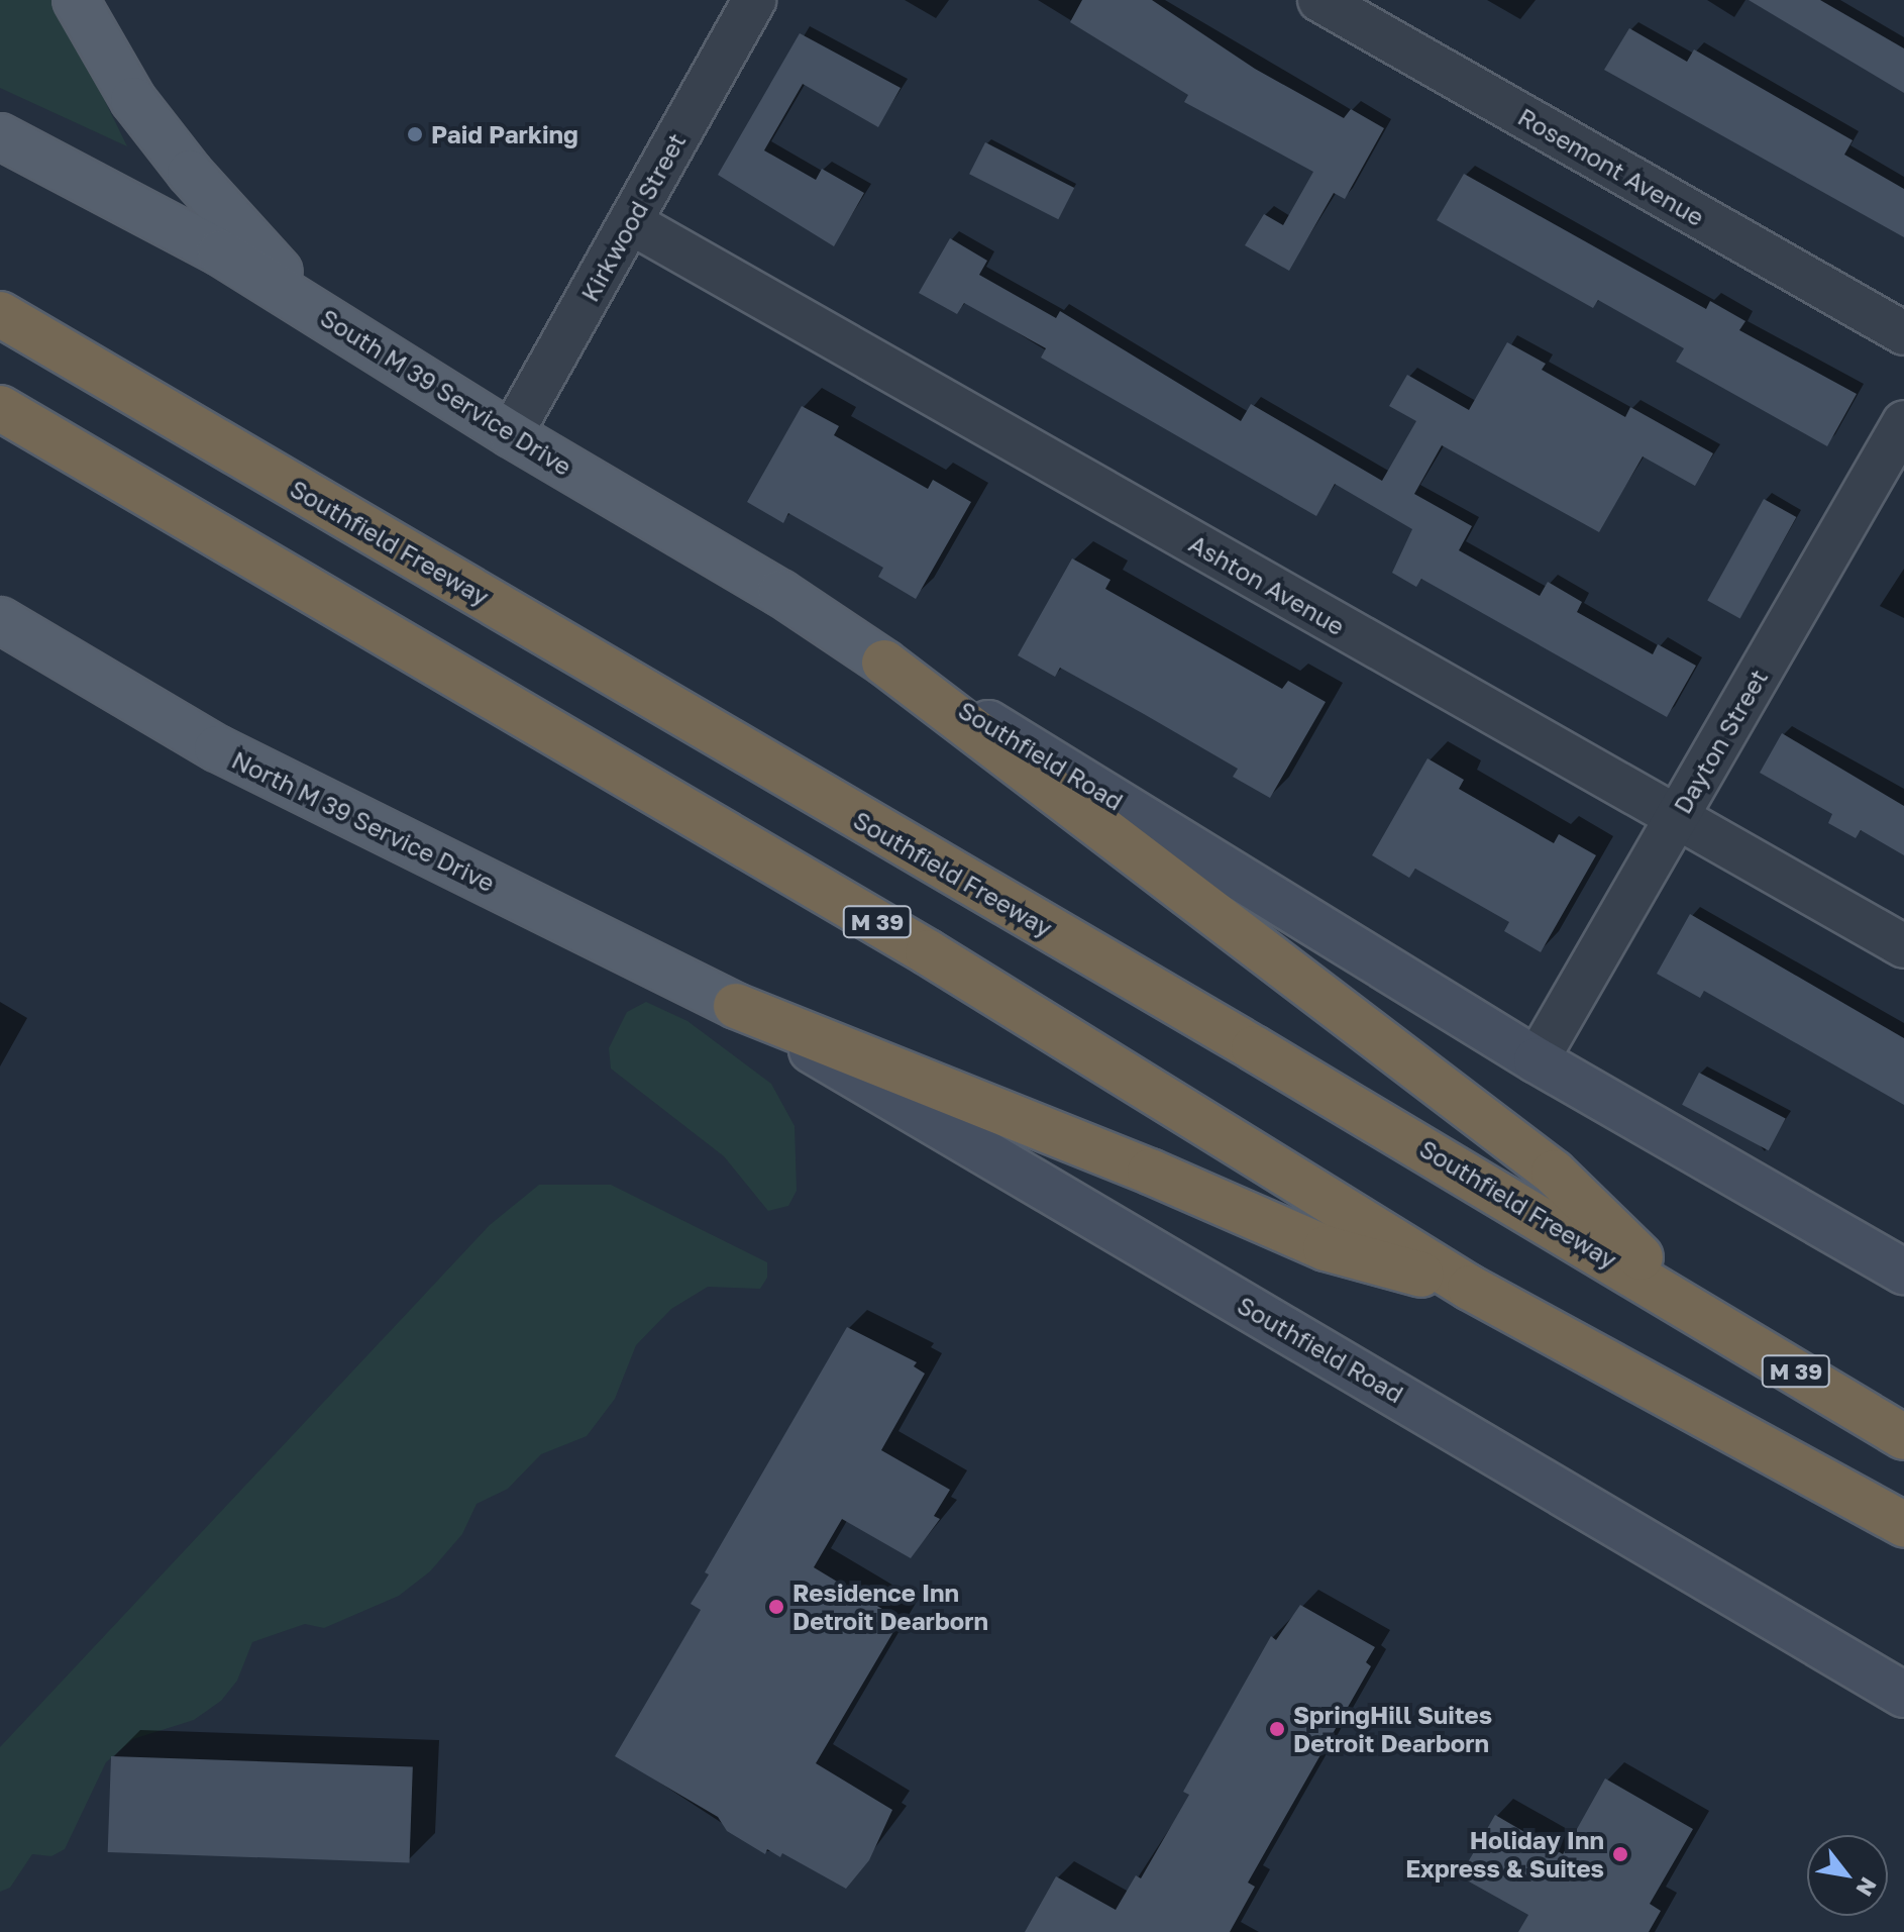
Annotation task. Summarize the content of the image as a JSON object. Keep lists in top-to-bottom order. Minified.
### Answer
{"streets":{"highway":["Southfield Freeway","M 39"],"main road":["South M 39 Service Drive","Southfield Road","North M 39 Service Drive"],"street":["Rosemont Avenue","Kirkwood Street","Ashton Avenue","Dayton Street"]},"crossings":[["Kirkwood Street","South M 39 Service Drive"],["Kirkwood Street","Ashton Avenue"],["South M 39 Service Drive","Southfield Road"],["Ashton Avenue","Dayton Street"],["Dayton Street","Southfield Road"],["Southfield Road","North M 39 Service Drive"]],"places":["Paid Parking","Residence Inn Detroit Dearborn","SpringHill Suites Detroit Dearborn","Holiday Inn Express & Suites"],"north":"bottom right"}
